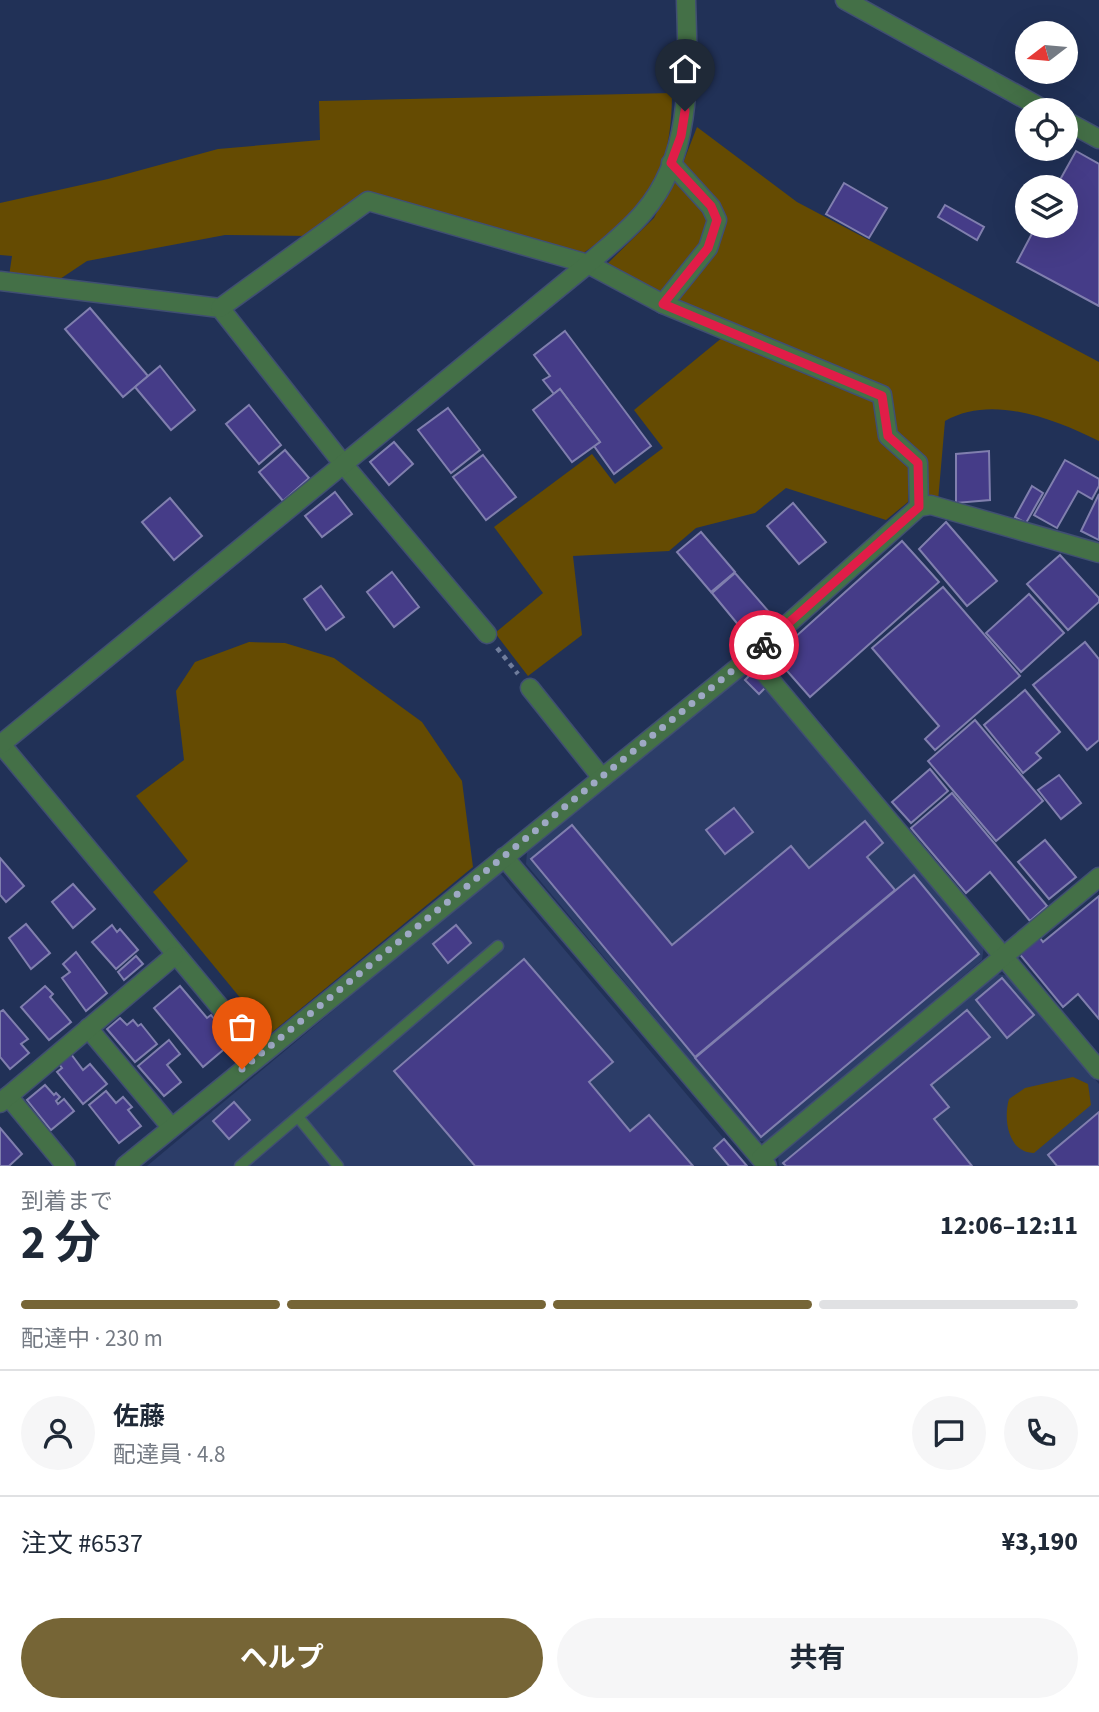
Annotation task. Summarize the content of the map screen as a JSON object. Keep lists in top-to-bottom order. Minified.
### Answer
{"north":"left","page":{"heading":["2 分","到着まで","12:06–12:11"],"panel":["佐藤","配達員 · 4.8","注文 #6537","¥3,190"],"bar":"配達中 · 230 m","buttons":["ヘルプ","共有"]}}
